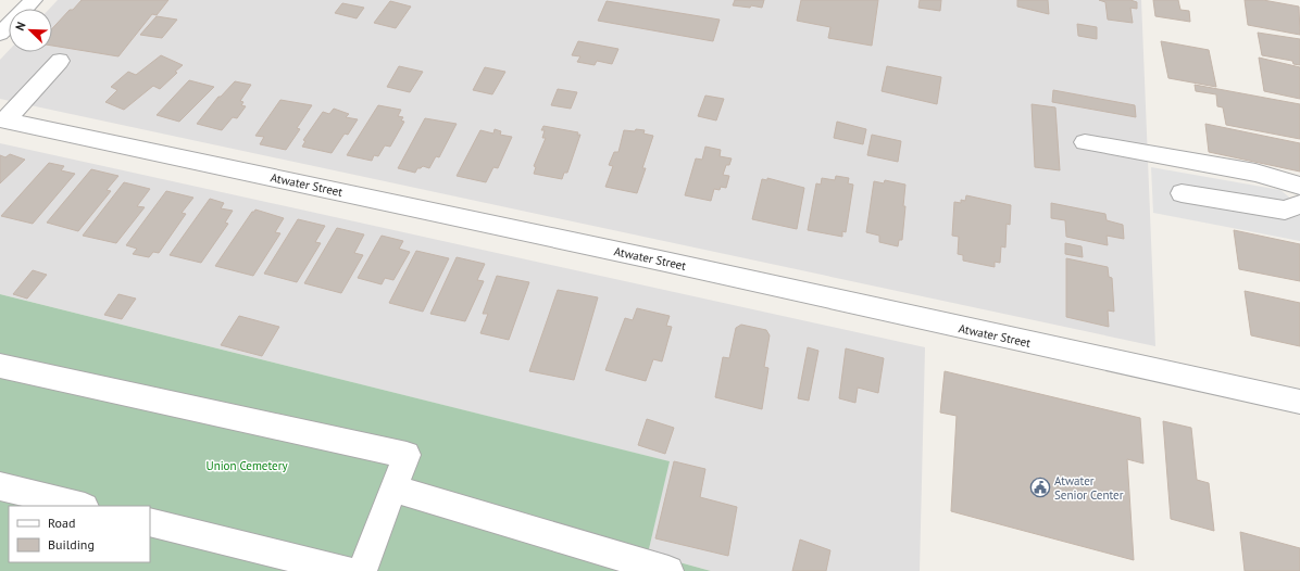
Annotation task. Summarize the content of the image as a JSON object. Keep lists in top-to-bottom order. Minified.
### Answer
{"streets":{"street":["Atwater Street"]},"parks":["Union Cemetery"],"places":{"public building":["Atwater Senior Center"]},"legend":["Road","Building"],"north":"top left"}
